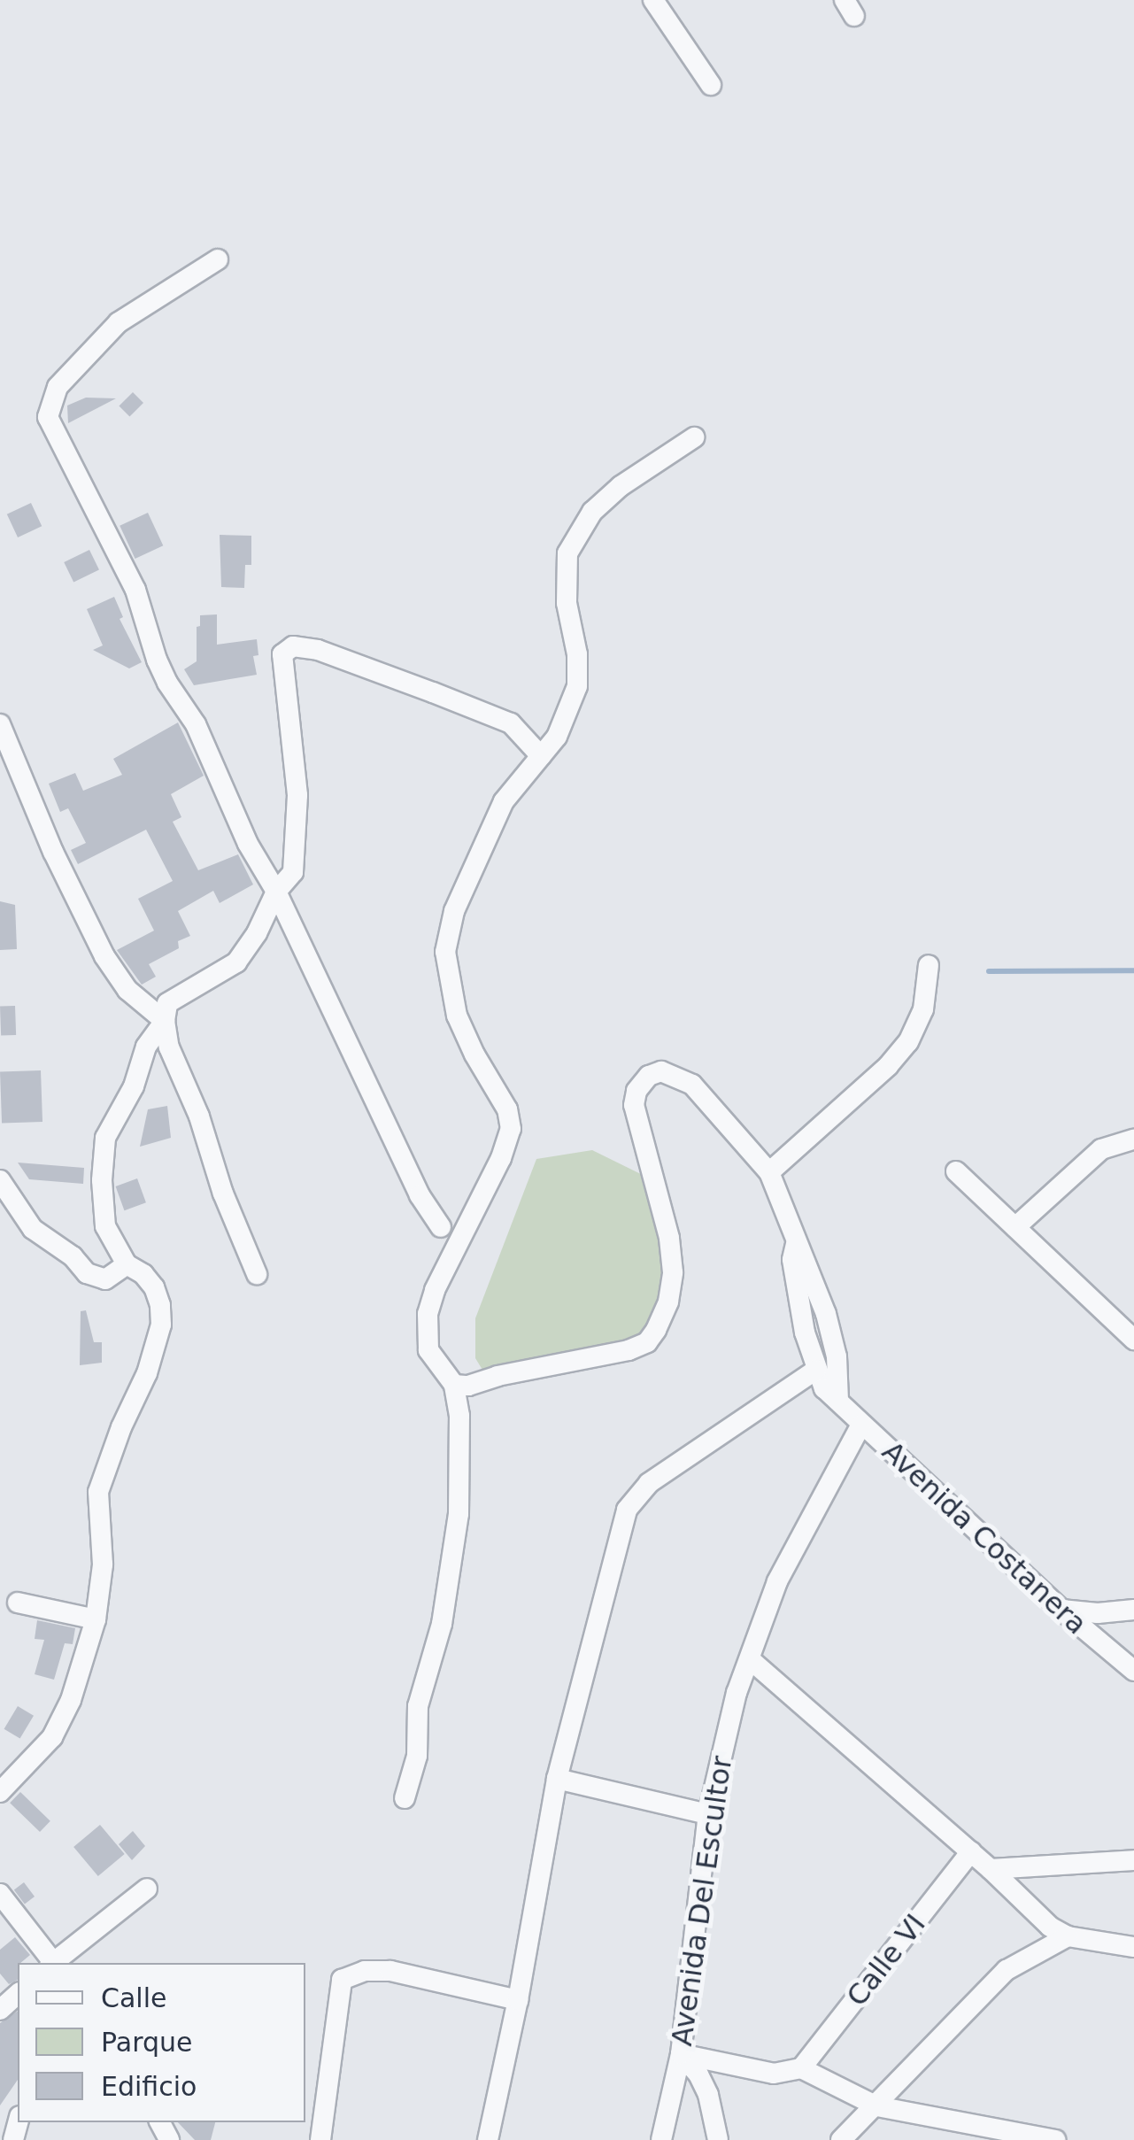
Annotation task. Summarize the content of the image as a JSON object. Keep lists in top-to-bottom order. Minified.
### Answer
{"streets":{"street":["Avenida Costanera","Avenida Del Escultor","Calle VI"]},"crossings":[["Avenida Costanera","Avenida Del Escultor"]],"legend":["Calle","Parque","Edificio"]}
